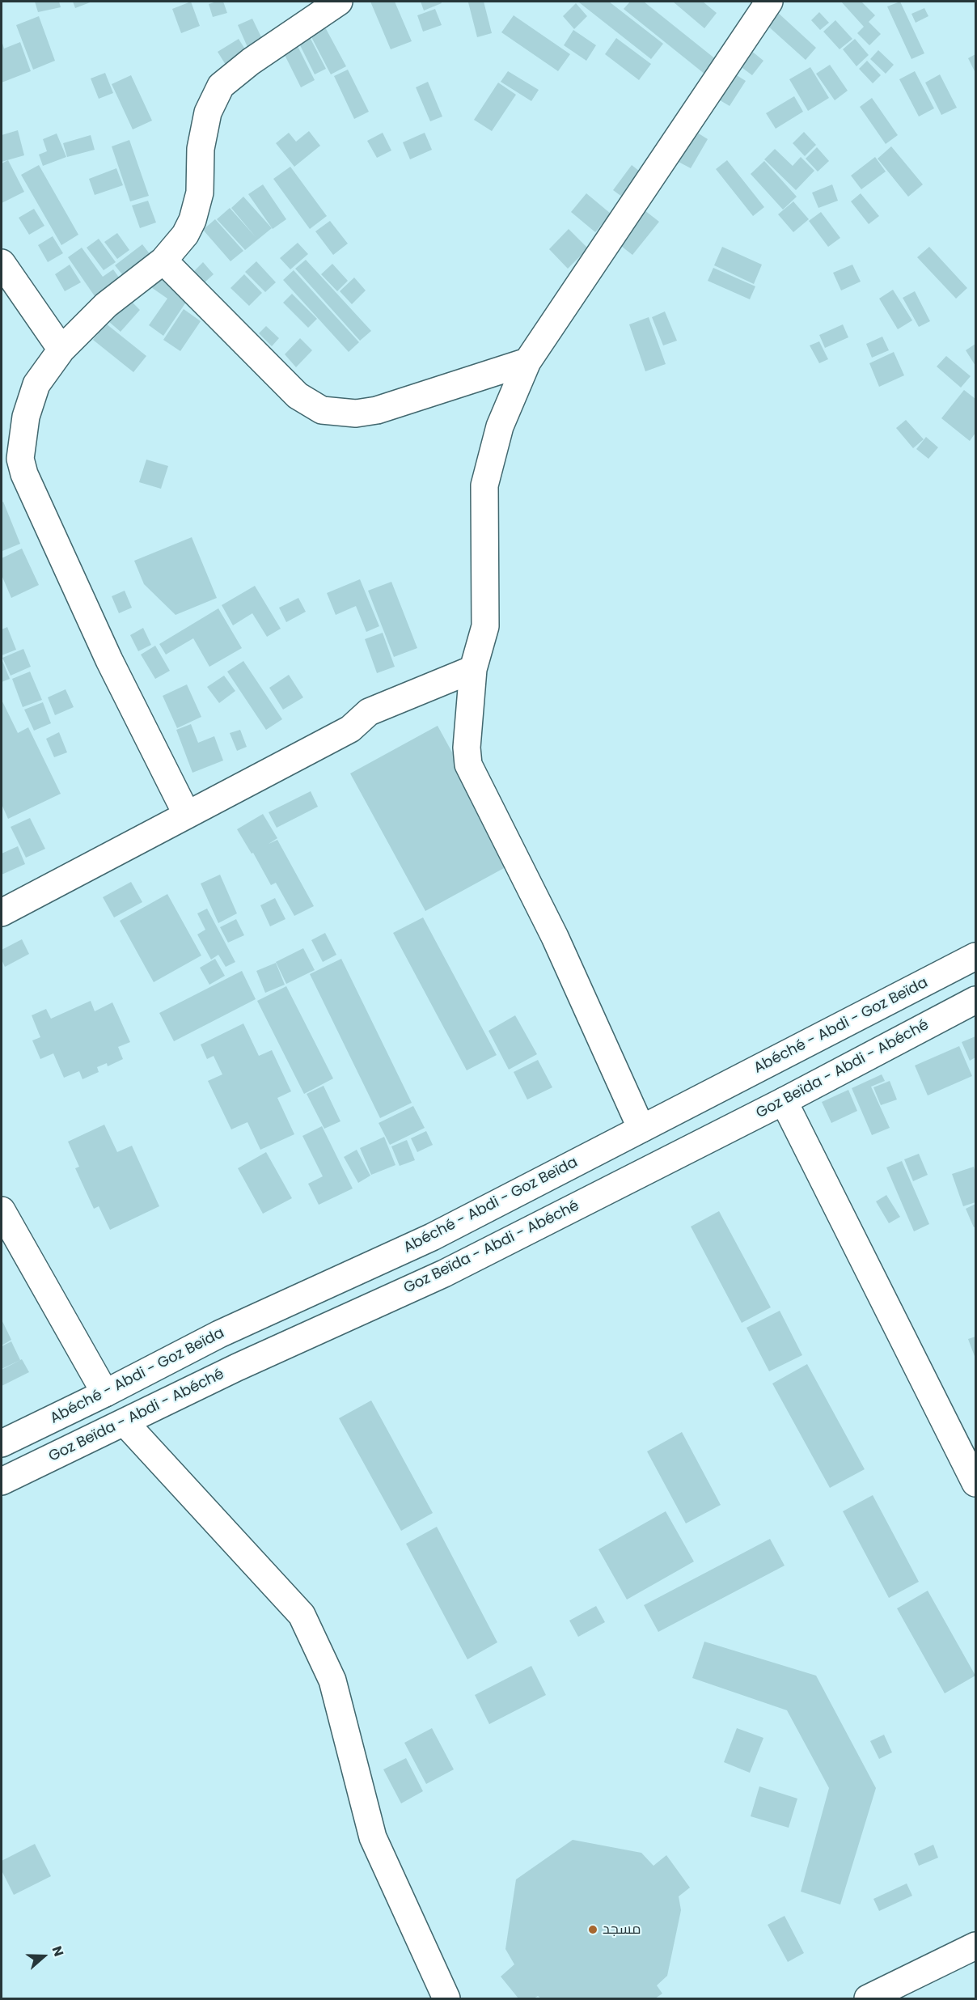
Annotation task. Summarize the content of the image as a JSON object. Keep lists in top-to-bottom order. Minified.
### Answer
{"streets":{"street":["Abéché - Abdi - Goz Beïda","Goz Beïda - Abdi - Abéché"]},"places":["مسجد"],"north":"right"}
